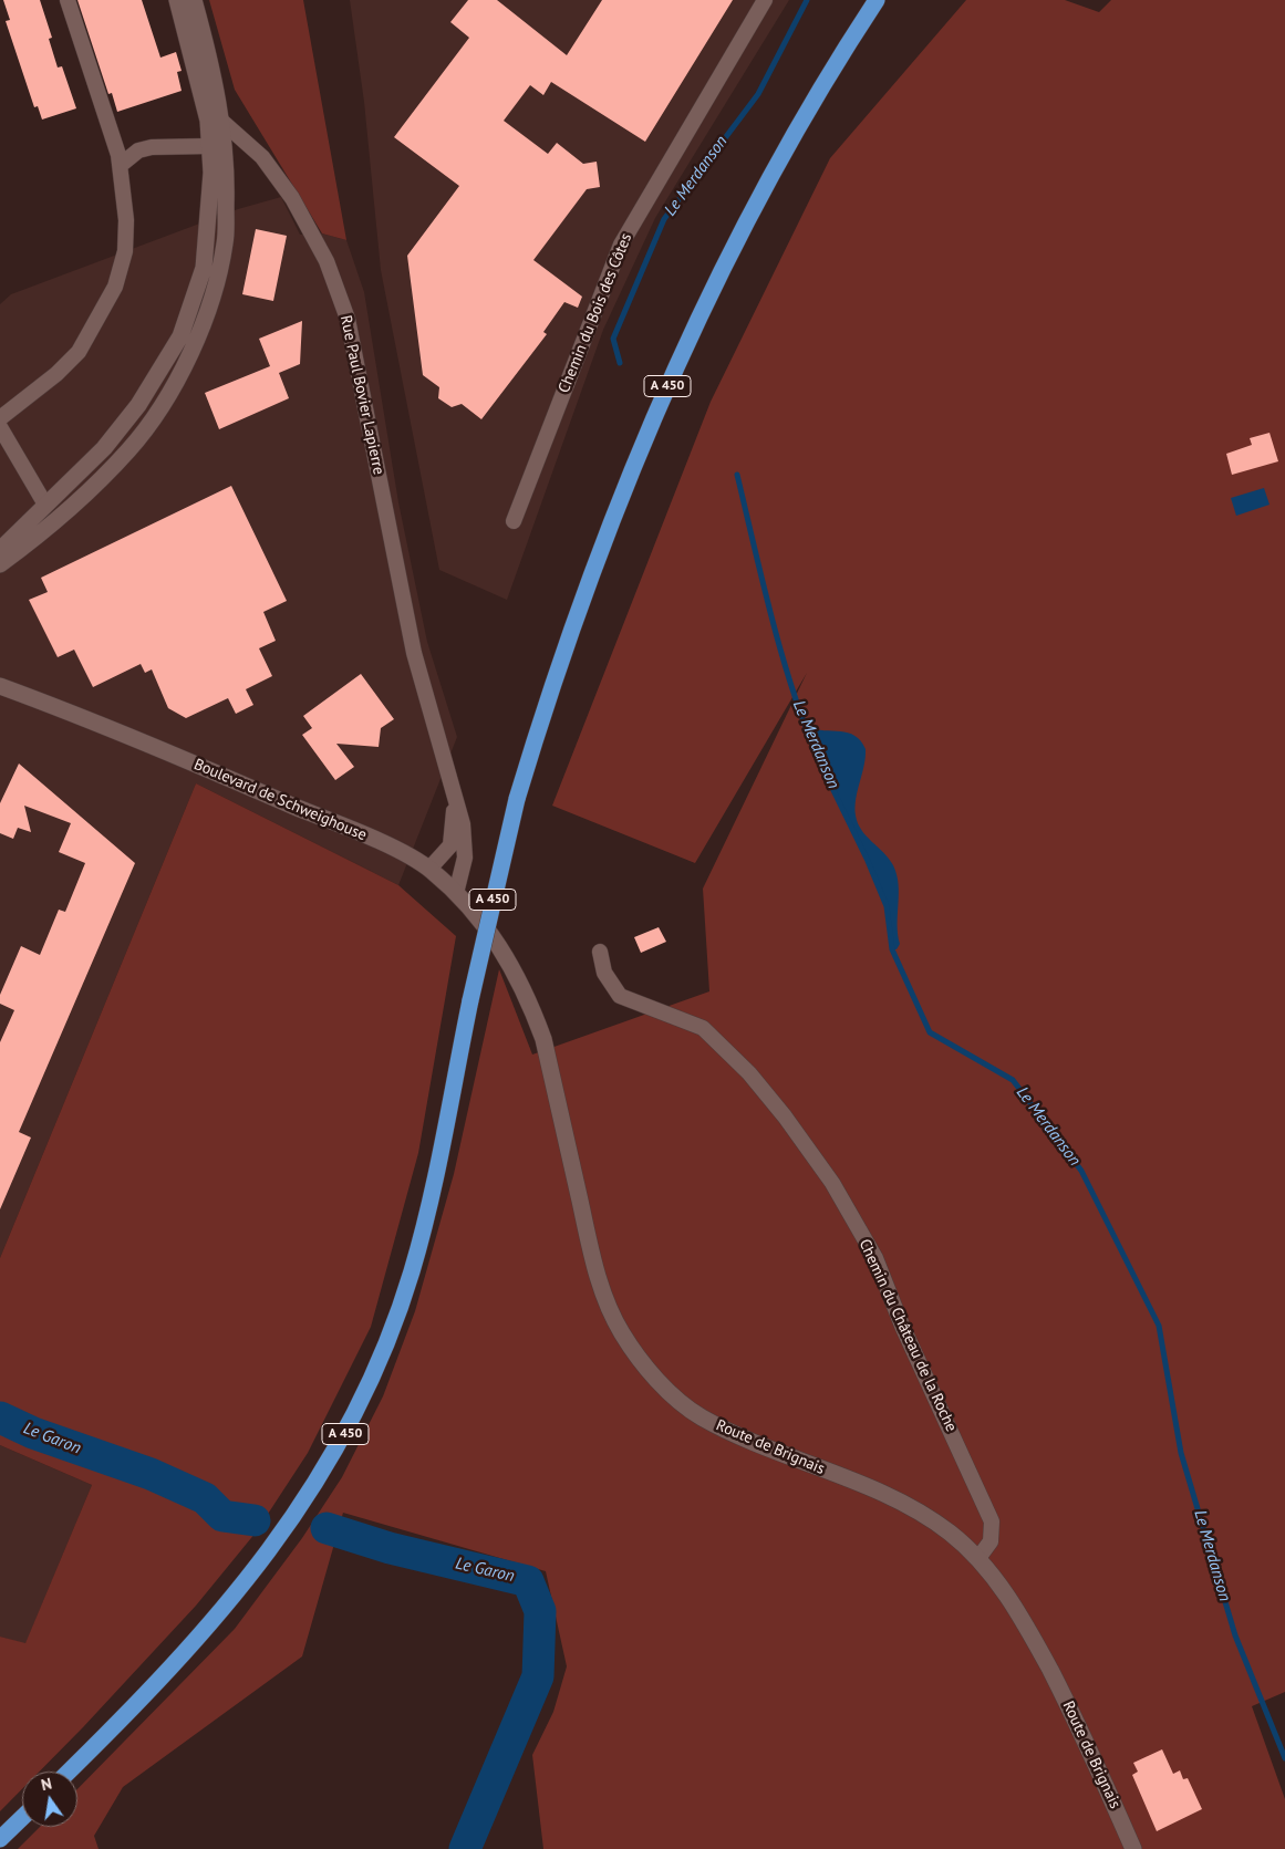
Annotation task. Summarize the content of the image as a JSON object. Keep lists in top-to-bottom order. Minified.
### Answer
{"streets":{"highway":["A 450"],"street":["Chemin du Bois des Côtes","Rue Paul Bovier Lapierre","Boulevard de Schweighouse","Chemin du Château de la Roche","Route de Brignais"]},"crossings":[["Rue Paul Bovier Lapierre","Boulevard de Schweighouse"],["Boulevard de Schweighouse","Route de Brignais"],["Chemin du Château de la Roche","Route de Brignais"]],"water":["Le Merdanson","Le Garon"],"north":"top"}
